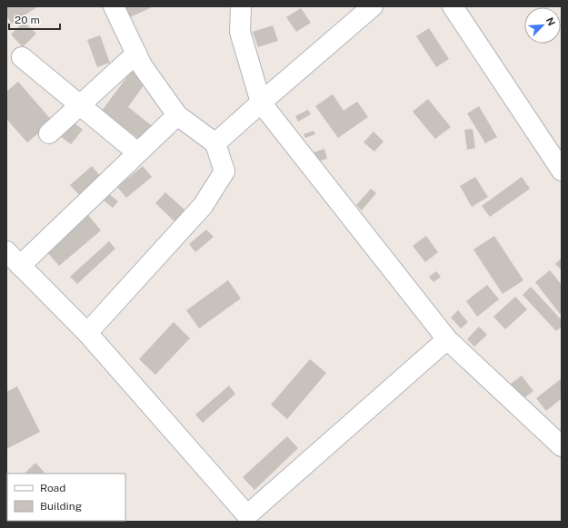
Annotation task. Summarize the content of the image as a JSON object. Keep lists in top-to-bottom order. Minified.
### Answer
{"legend":["Road","Building"],"scale_bar":"20 m","north":"top right"}
